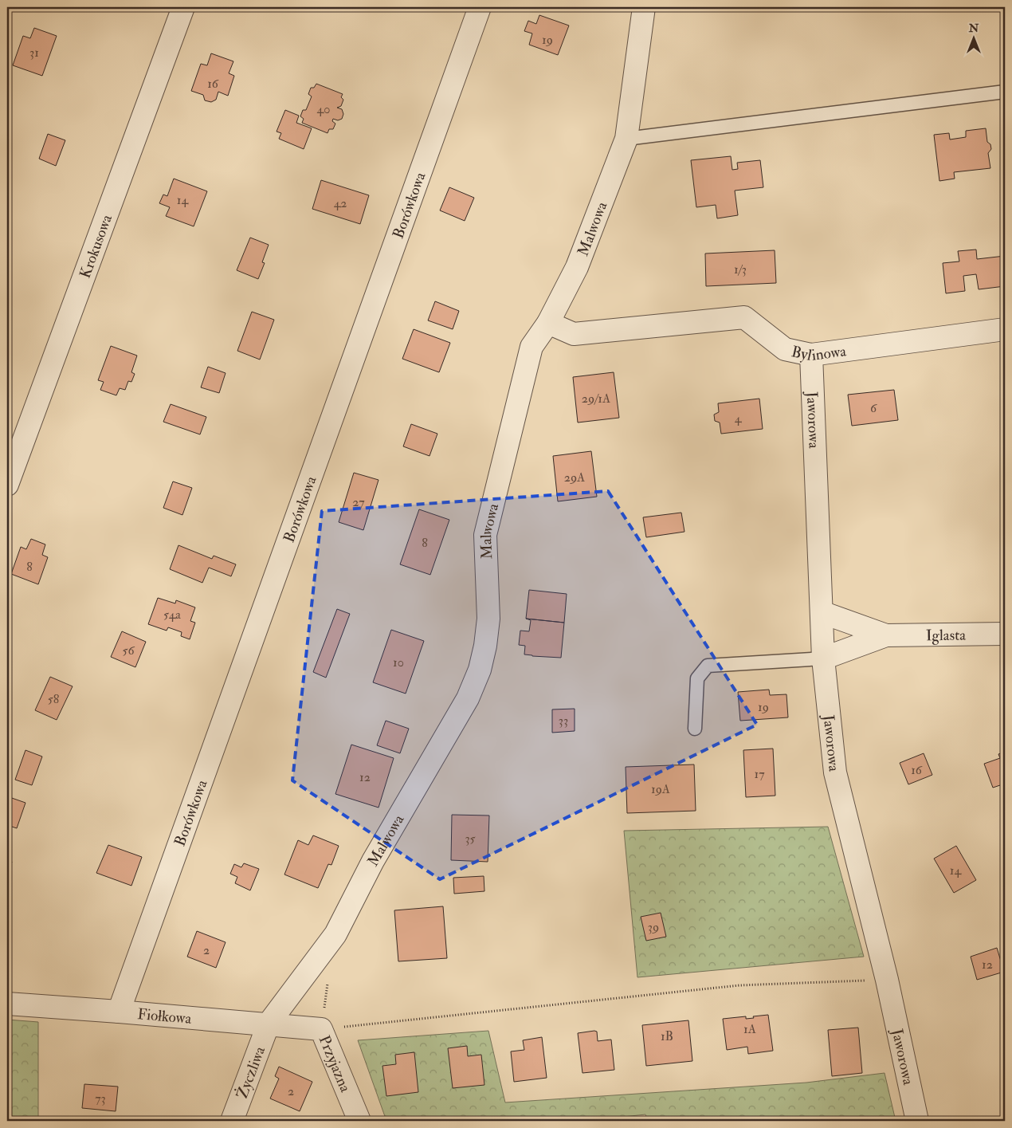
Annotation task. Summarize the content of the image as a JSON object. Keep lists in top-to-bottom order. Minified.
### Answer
{"streets":{"street":["Borówkowa","Malwowa","Krokusowa","Bylinowa","Jaworowa","Iglasta","Fiołkowa","Przyjazna","Życzliwa"]},"crossings":[["Borówkowa","Fiołkowa"],["Malwowa","Bylinowa"],["Malwowa","Fiołkowa"],["Malwowa","Życzliwa"],["Bylinowa","Jaworowa"],["Jaworowa","Iglasta"],["Fiołkowa","Przyjazna"],["Fiołkowa","Życzliwa"]],"house_numbers":["19","31","16","40","14","42","1/3","29/1A","6","4","29A","27","8","8","54a","56","10","58","19","33","16","17","12","19A","35","14","39","2","12","1A","1B","2","73"],"north":"top"}
